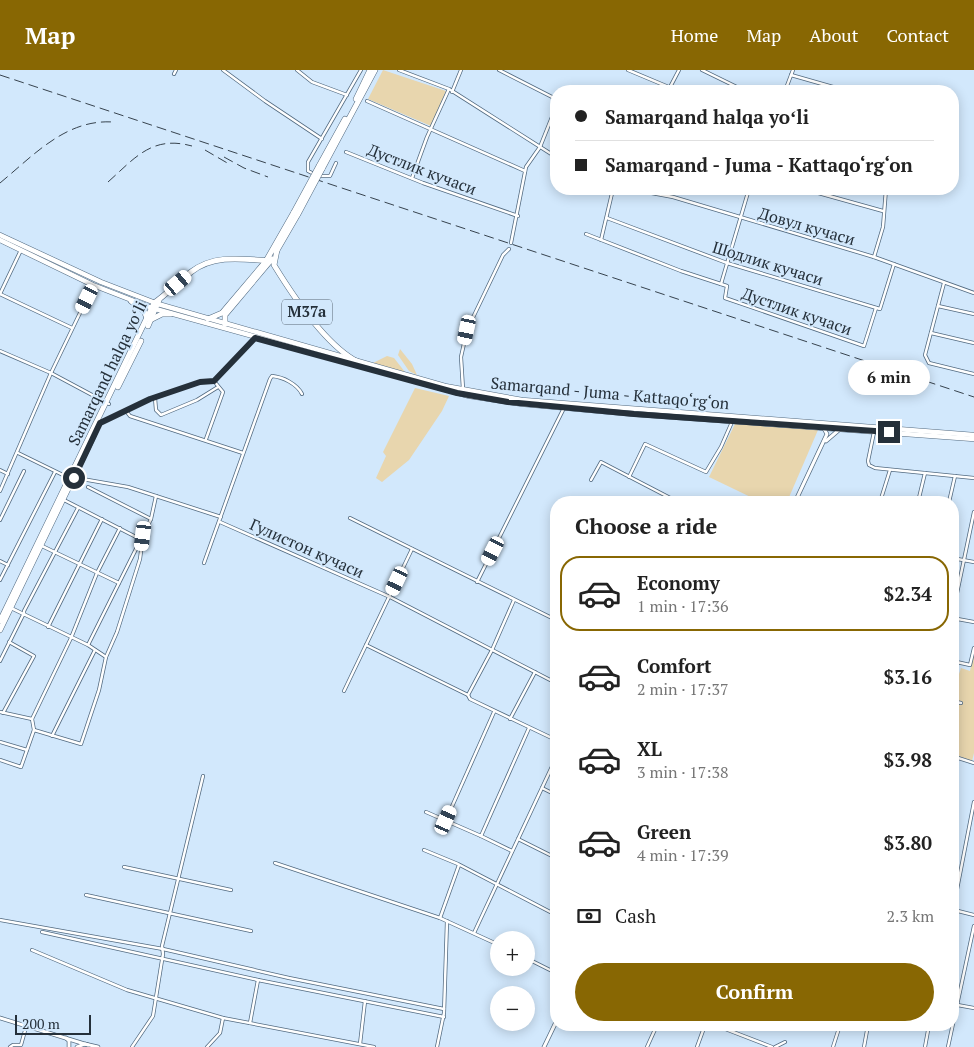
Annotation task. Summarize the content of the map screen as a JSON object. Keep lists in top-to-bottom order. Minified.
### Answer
{"streets":{"highway":["M37a","Samarqand halqa yoʻli"],"main road":["Samarqand - Juma - Kattaqo‘rg‘on"],"street":["Дустлик кучаси","Довул кучаси","Шодлик кучаси","Гулистон кучаси"]},"crossings":[["Дустлик кучаси","Шодлик кучаси"],["M37a","Samarqand - Juma - Kattaqo‘rg‘on"],["Samarqand halqa yoʻli","Samarqand - Juma - Kattaqo‘rg‘on"]],"scale_bar":"200 m","page":{"header":"Map","nav":["Home","Map","About","Contact"],"banner":["Samarqand halqa yoʻli","Samarqand - Juma - Kattaqo‘rg‘on"],"bubble":"6 min","heading":"Choose a ride","list":[{"name":"Economy","note":"1 min · 17:36","value":"$2.34"},{"name":"Comfort","note":"2 min · 17:37","value":"$3.16"},{"name":"XL","note":"3 min · 17:38","value":"$3.98"},{"name":"Green","note":"4 min · 17:39","value":"$3.80"}],"pay":["Cash","2.3 km"],"map_buttons":["+","−"],"buttons":"Confirm","scale":"200 m"}}
